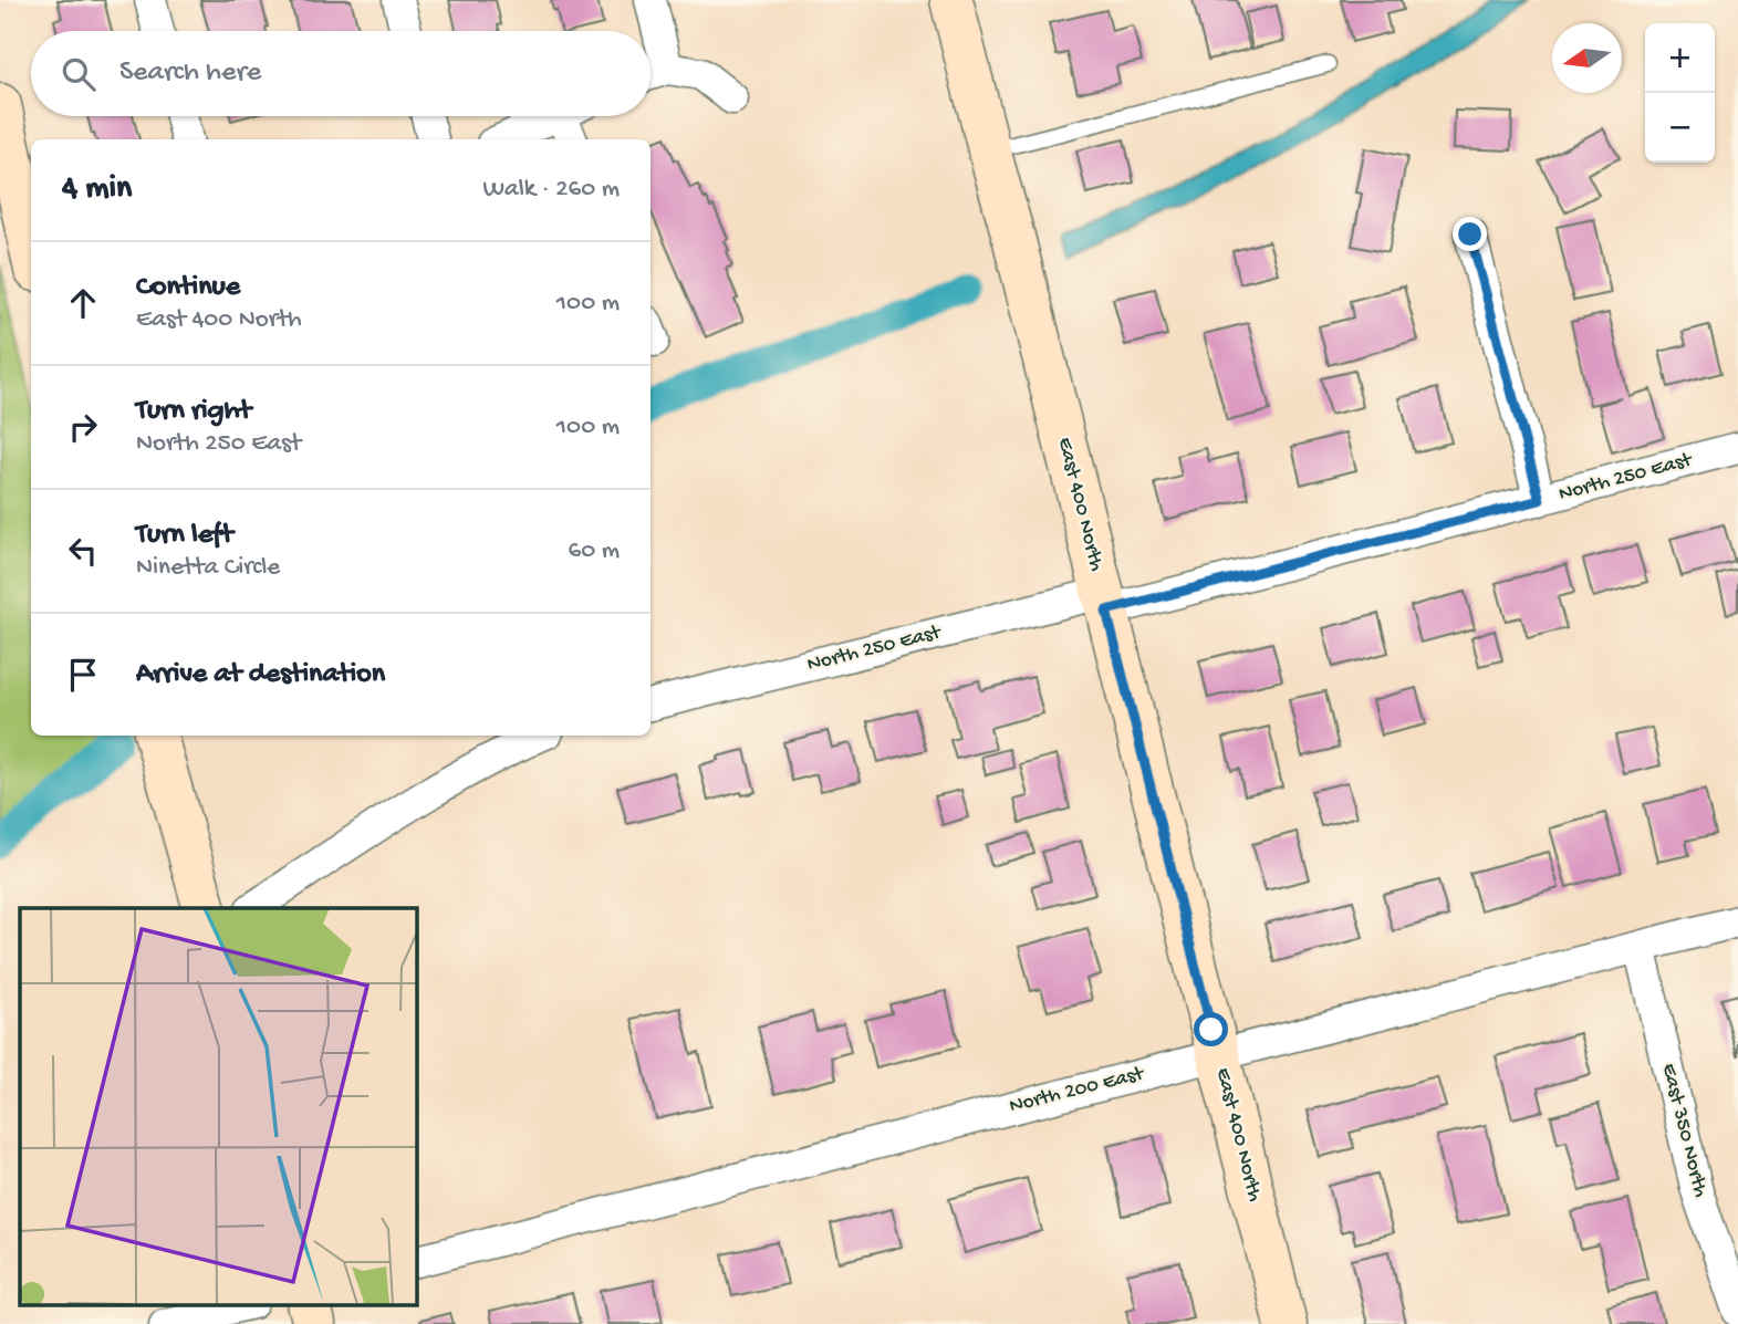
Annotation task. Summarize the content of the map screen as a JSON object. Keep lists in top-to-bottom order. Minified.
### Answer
{"streets":{"main road":["East 400 North"],"street":["North 250 East","North 200 East","East 350 North"]},"crossings":[["North 250 East","East 400 North"],["East 400 North","North 200 East"],["North 200 East","East 350 North"]],"north":"left","page":{"map_buttons":["+","−"],"search":"Search here","heading":["4 min","Walk · 260 m"],"list":[["Continue","East 400 North","100 m"],["Turn right","North 250 East","100 m"],["Turn left","Ninetta Circle","60 m"],"Arrive at destination"]}}
